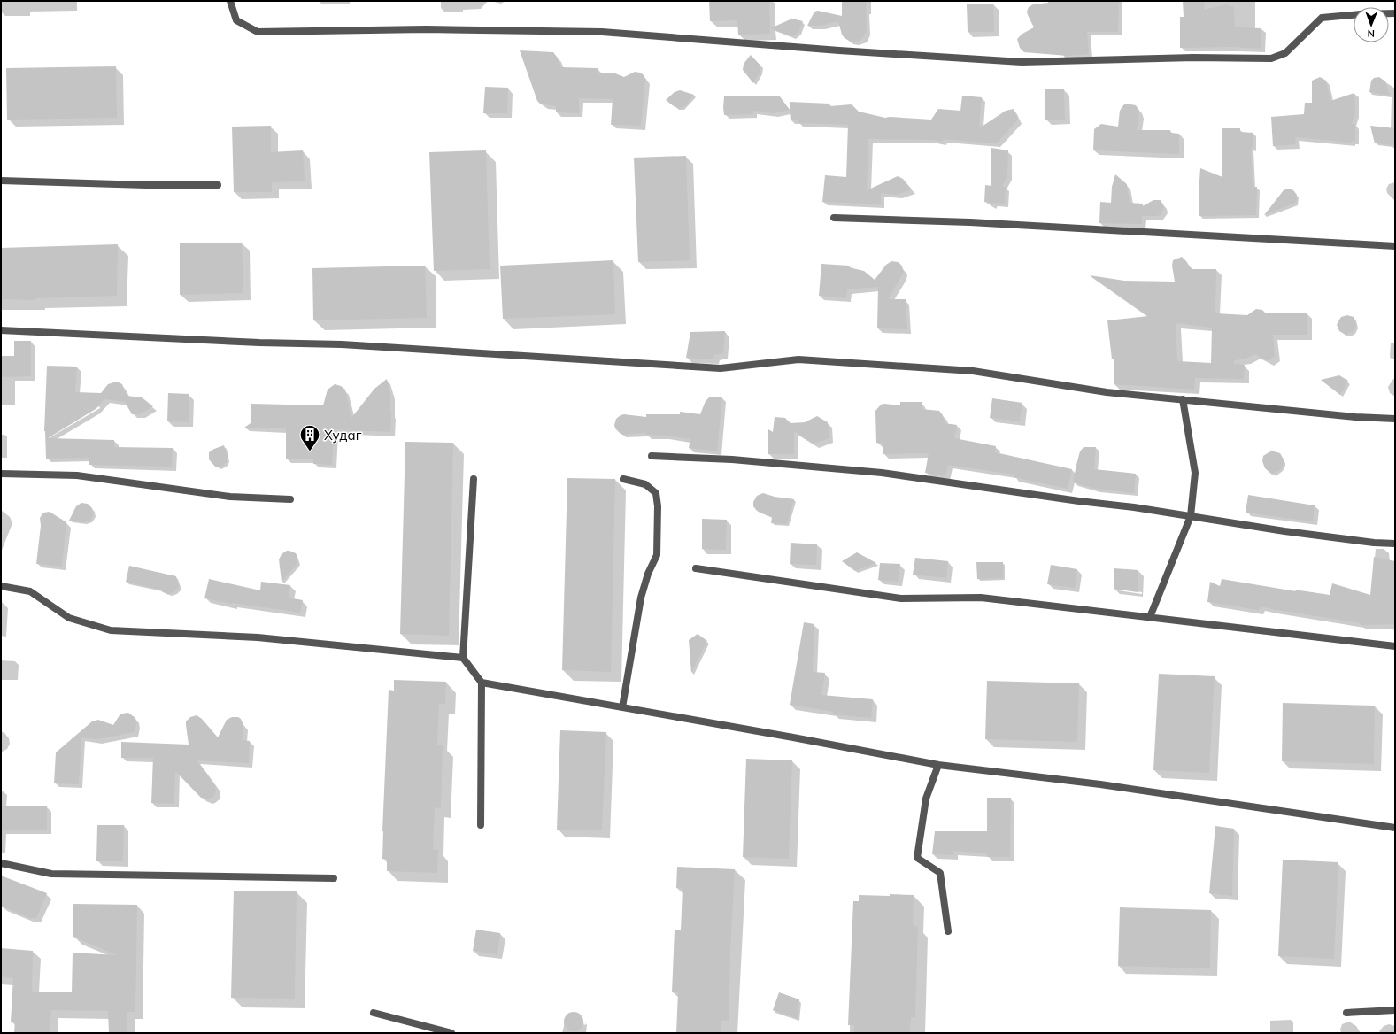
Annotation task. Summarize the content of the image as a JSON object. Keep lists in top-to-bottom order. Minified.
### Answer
{"places":{"building":["Худаг"]},"north":"bottom"}
